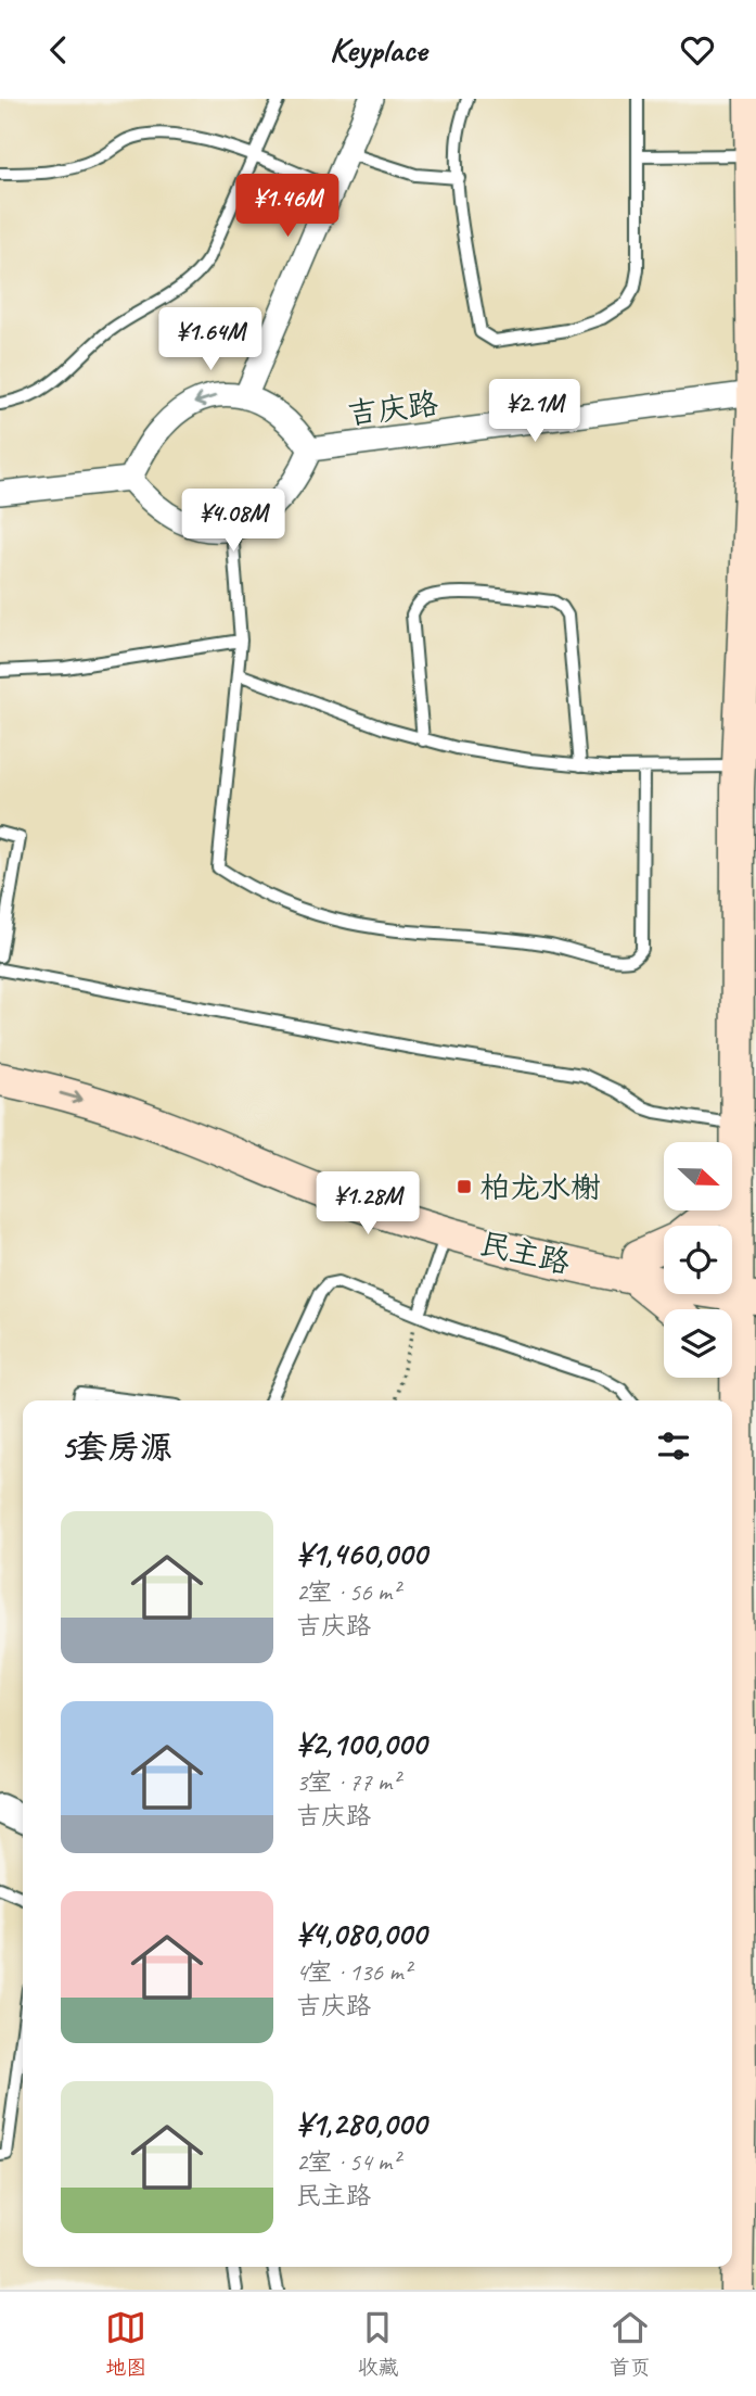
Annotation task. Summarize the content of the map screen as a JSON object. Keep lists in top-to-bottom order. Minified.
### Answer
{"streets":{"main road":["民主路"],"street":["吉庆路"]},"places":{"transit":["柏龙水榭"]},"north":"right","page":{"header":"Keyplace","price":["¥1.46M","¥1.64M","¥2.1M","¥4.08M","¥1.28M"],"heading":"5套房源","list":[{"name":"¥1,460,000","note":"2室 · 56 m² · 吉庆路"},{"name":"¥2,100,000","note":"3室 · 77 m² · 吉庆路"},{"name":"¥4,080,000","note":"4室 · 136 m² · 吉庆路"},{"name":"¥1,280,000","note":"2室 · 54 m² · 民主路"}],"tabs":["地图","收藏","首页"]}}
